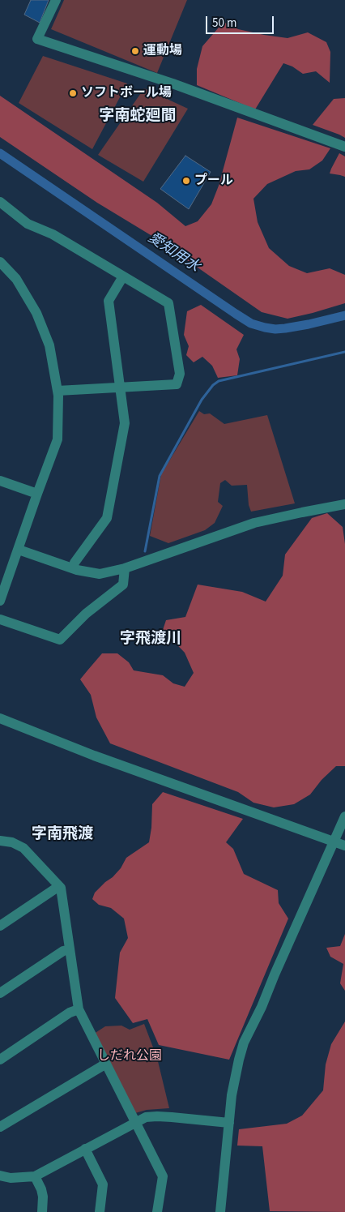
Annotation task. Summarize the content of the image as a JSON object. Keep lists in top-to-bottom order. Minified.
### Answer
{"districts":["字南蛇廻間","字飛渡川","字南飛渡"],"water":["愛知用水"],"parks":["しだれ公園"],"places":["運動場","ソフトボール場","プール"],"scale_bar":"50 m"}
